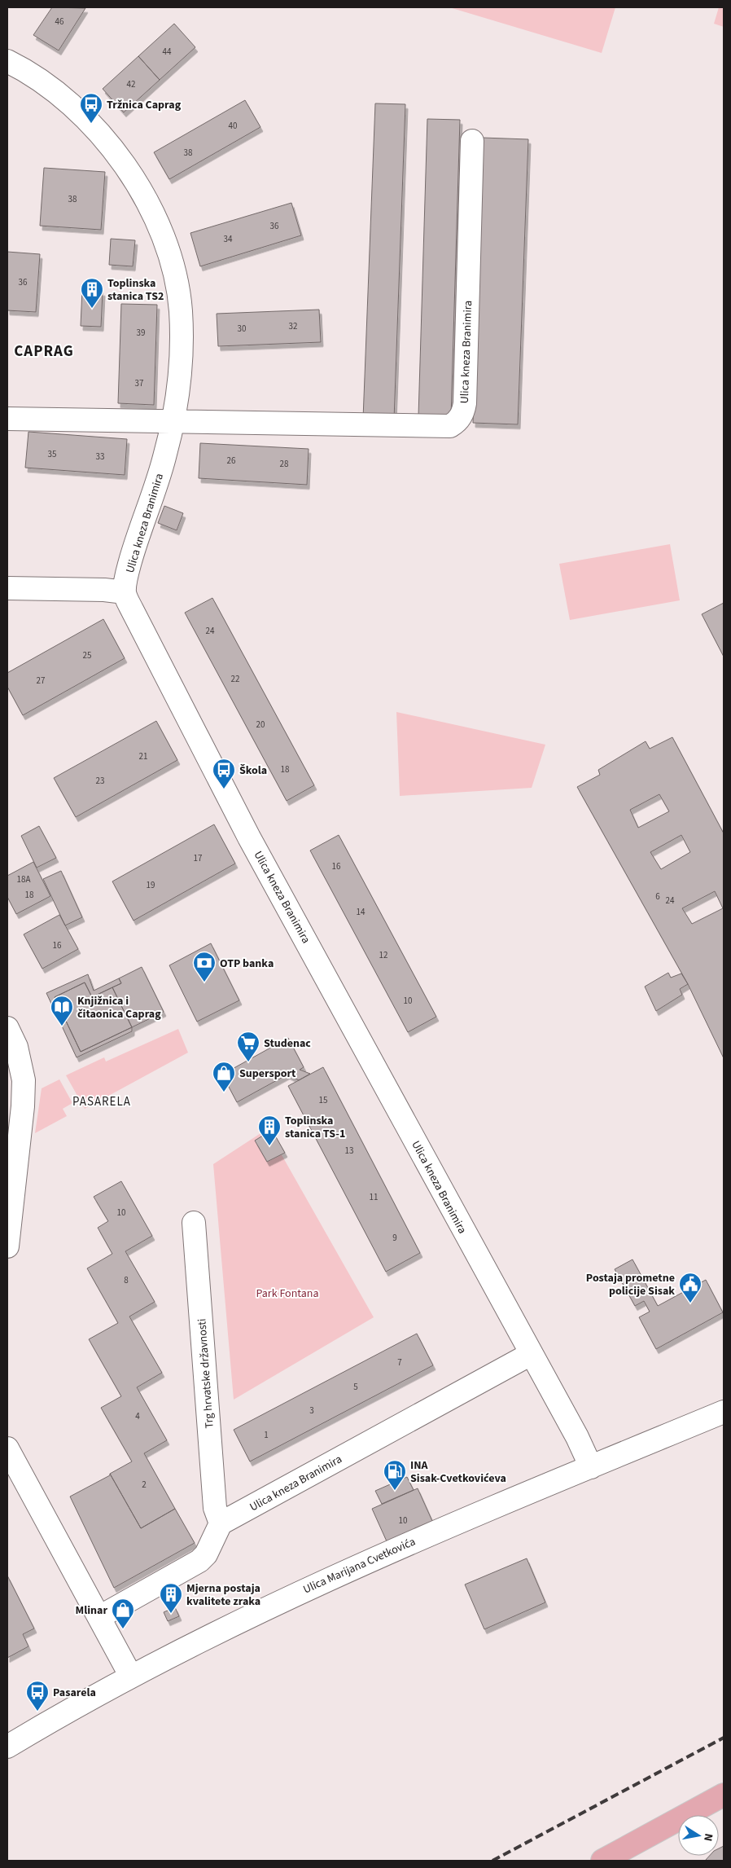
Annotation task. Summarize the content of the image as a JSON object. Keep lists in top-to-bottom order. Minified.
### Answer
{"streets":{"street":["Ulica kneza Branimira","Trg hrvatske državnosti","Ulica Marijana Cvetkovića"]},"crossings":[["Ulica kneza Branimira","Trg hrvatske državnosti"],["Ulica kneza Branimira","Ulica Marijana Cvetkovića"]],"districts":["CAPRAG","PASARELA"],"parks":["Park Fontana"],"places":{"bus stop":["Tržnica Caprag","Škola","Pasarela"],"building":["Toplinska stanica TS2","Toplinska stanica TS-1","Mjerna postaja kvalitete zraka"],"bank":["OTP banka"],"library":["Knjižnica i čitaonica Caprag"],"supermarket":["Studenac"],"shop":["Supersport","Mlinar"],"public building":["Postaja prometne policije Sisak"],"fuel station":["INA Sisak-Cvetkovićeva"]},"house_numbers":["46","44","42","40","38","38","36","34","36","32","30","39","37","35","33","26","28","24","25","22","27","20","21","18","23","17","16","18A","19","18","6","24","14","16","12","10","15","13","11","10","9","8","7","5","3","4","1","2","10"],"north":"right"}
